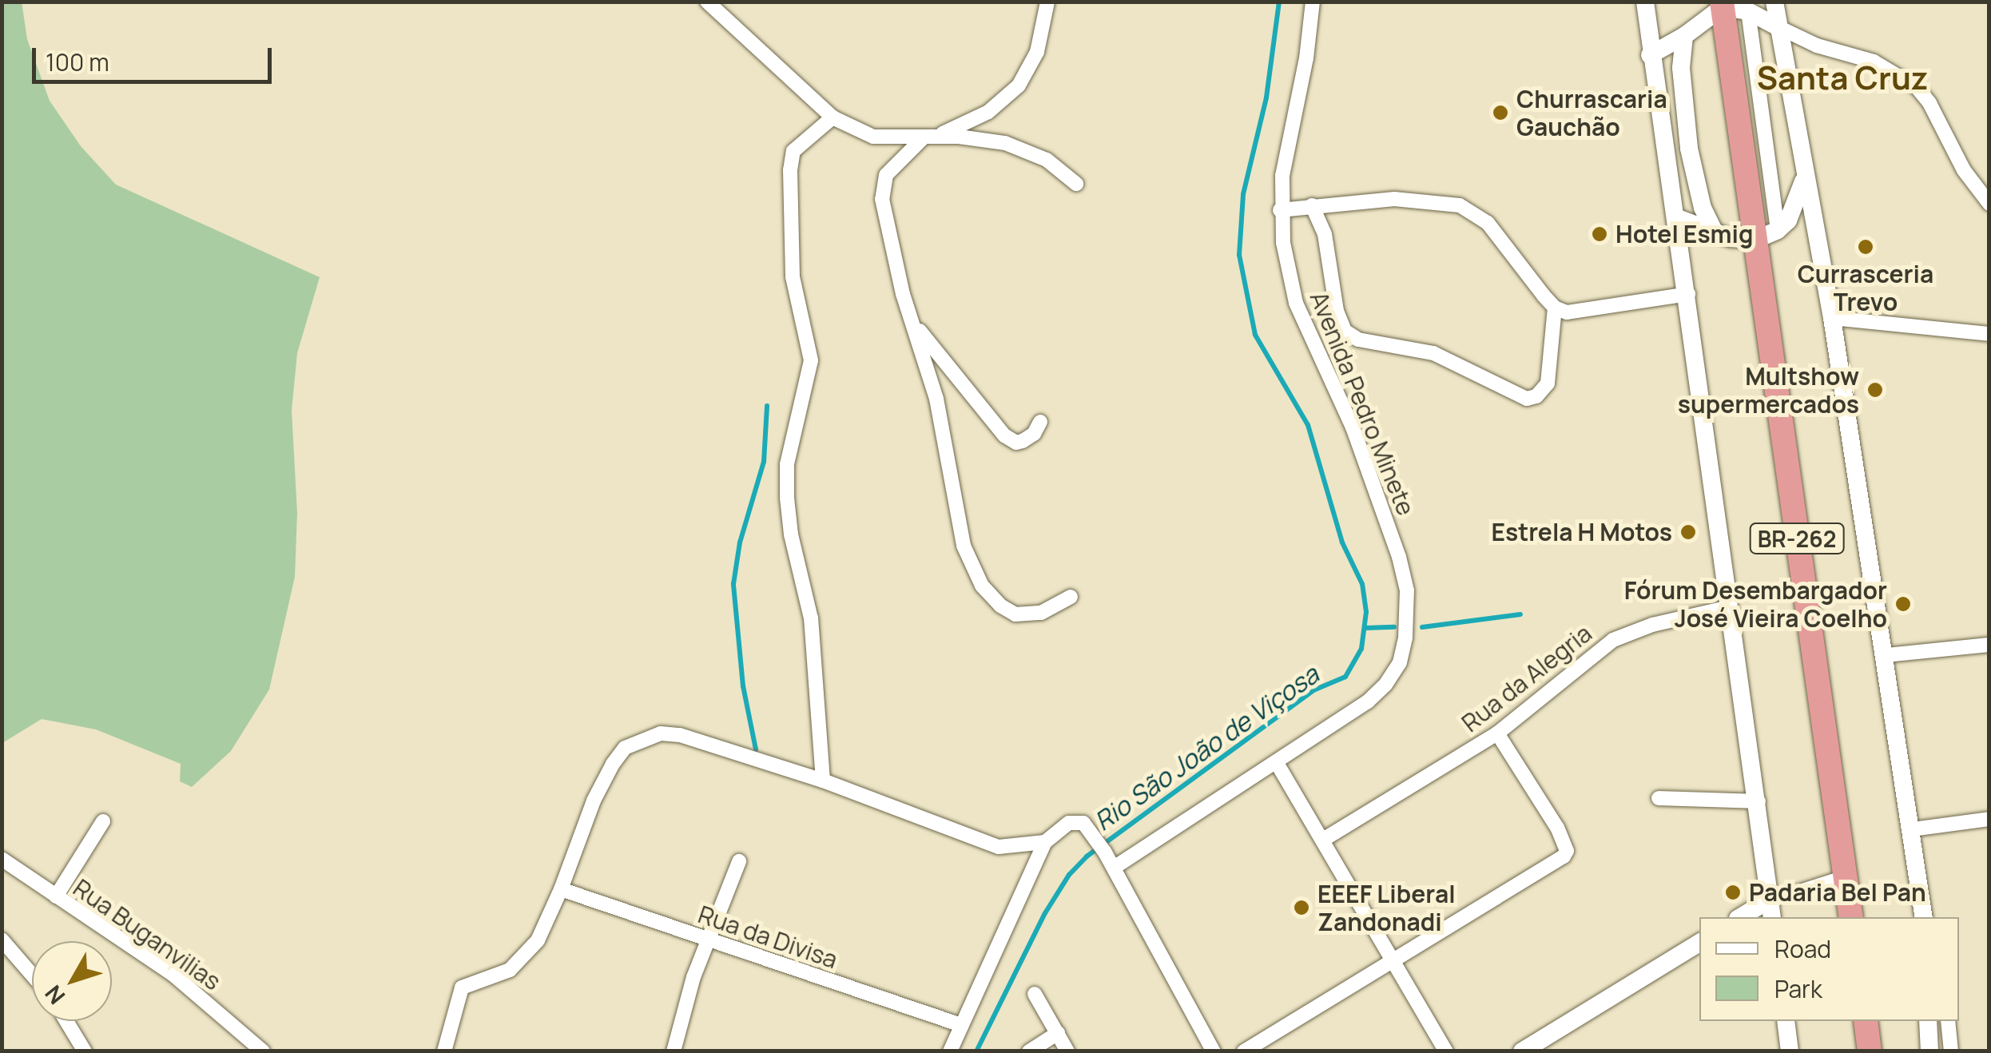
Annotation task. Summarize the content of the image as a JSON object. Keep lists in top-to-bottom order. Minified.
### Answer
{"streets":{"highway":["BR-262"],"street":["Avenida Pedro Minete","Rua da Alegria","Rua Buganvilias","Rua da Divisa"]},"districts":["Santa Cruz"],"water":["Rio São João de Viçosa"],"places":["Churrascaria Gauchão","Hotel Esmig","Currasceria Trevo","Multshow supermercados","Estrela H Motos","Fórum Desembargador José Vieira Coelho","Padaria Bel Pan","EEEF Liberal Zandonadi"],"legend":["Road","Park"],"scale_bar":"100 m","north":"bottom left"}
